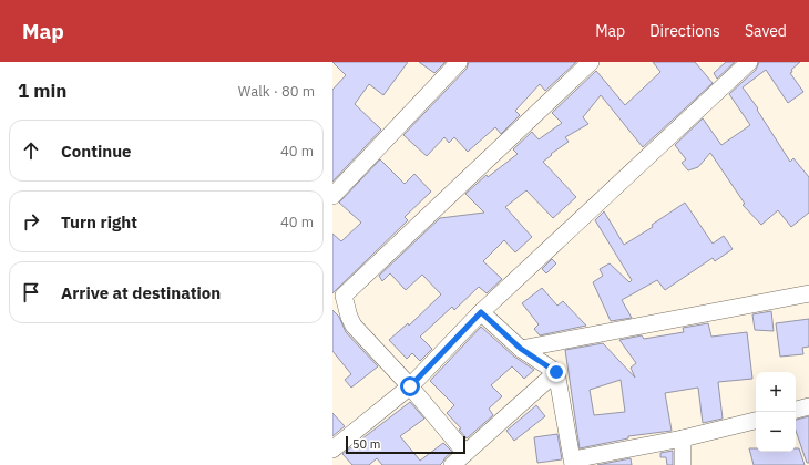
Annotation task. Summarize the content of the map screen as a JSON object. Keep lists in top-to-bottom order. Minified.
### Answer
{"scale_bar":"50 m","page":{"header":"Map","nav":["Map","Directions","Saved"],"heading":["1 min","Walk · 80 m"],"list":[["Continue","40 m"],["Turn right","40 m"],"Arrive at destination"],"map_buttons":["+","−"],"scale":"50 m"}}
